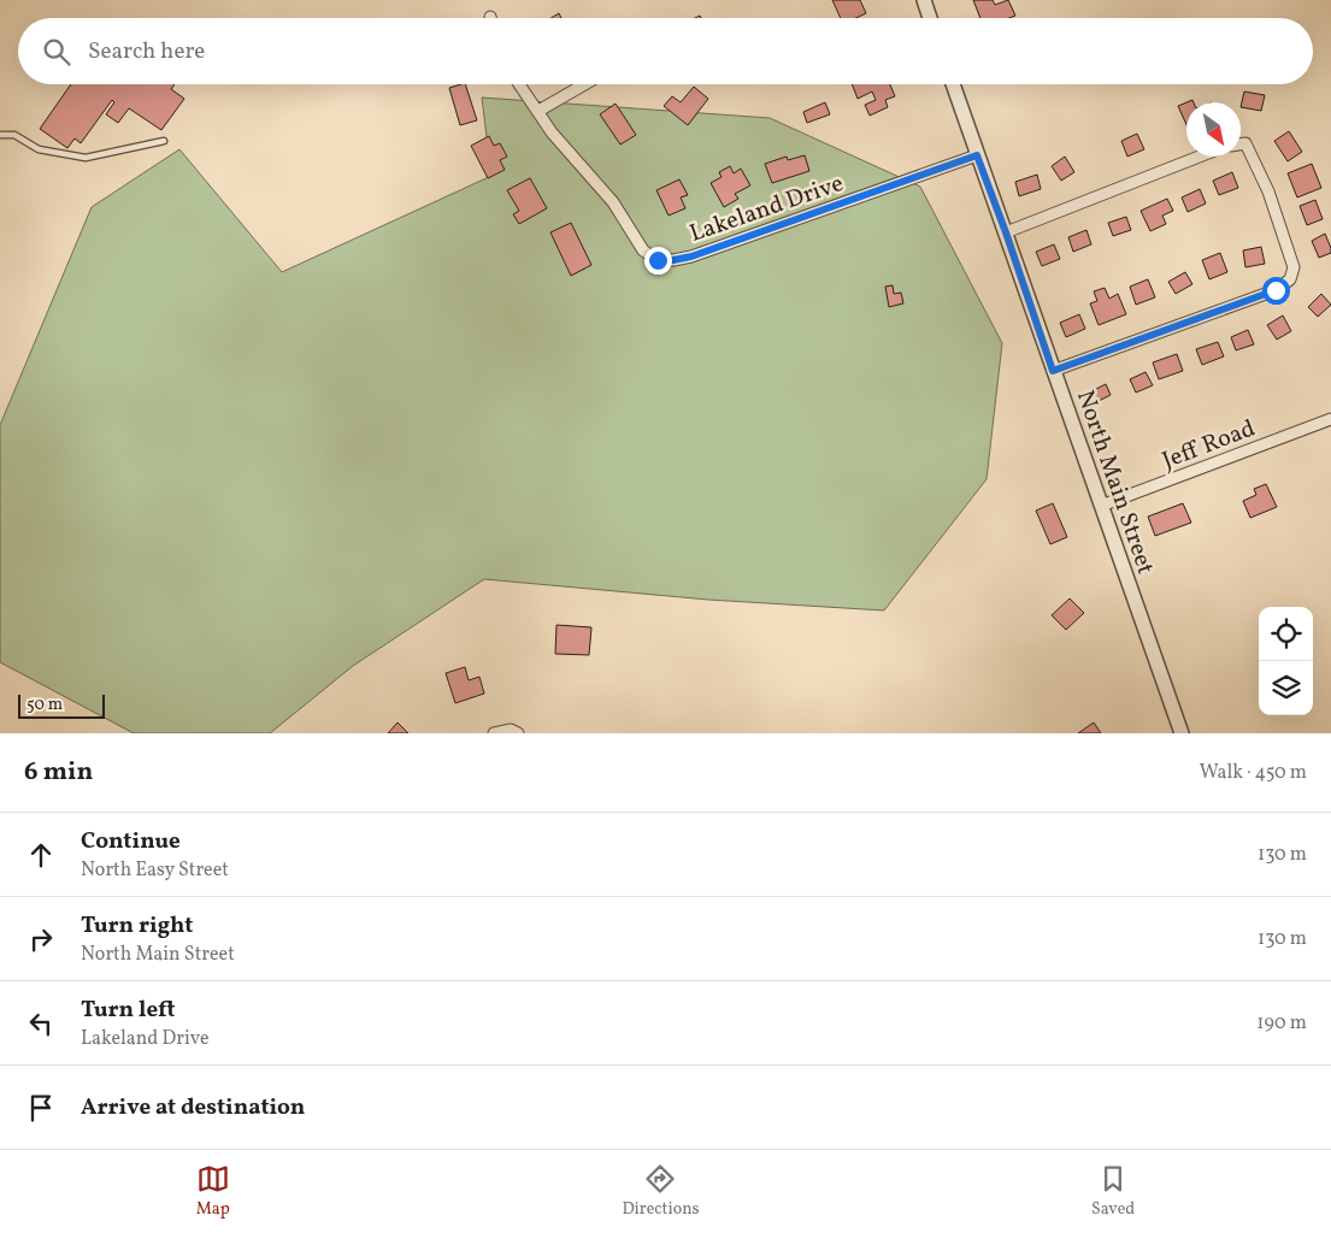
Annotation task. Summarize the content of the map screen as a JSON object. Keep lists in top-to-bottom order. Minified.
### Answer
{"streets":{"street":["Lakeland Drive","Jeff Road","North Main Street"]},"crossings":[["Lakeland Drive","North Main Street"],["Jeff Road","North Main Street"]],"scale_bar":"50 m","north":"bottom right","page":{"search":"Search here","scale":"50 m","heading":["6 min","Walk · 450 m"],"list":[["Continue","North Easy Street","130 m"],["Turn right","North Main Street","130 m"],["Turn left","Lakeland Drive","190 m"],"Arrive at destination"],"nav":["Map","Directions","Saved"]}}
